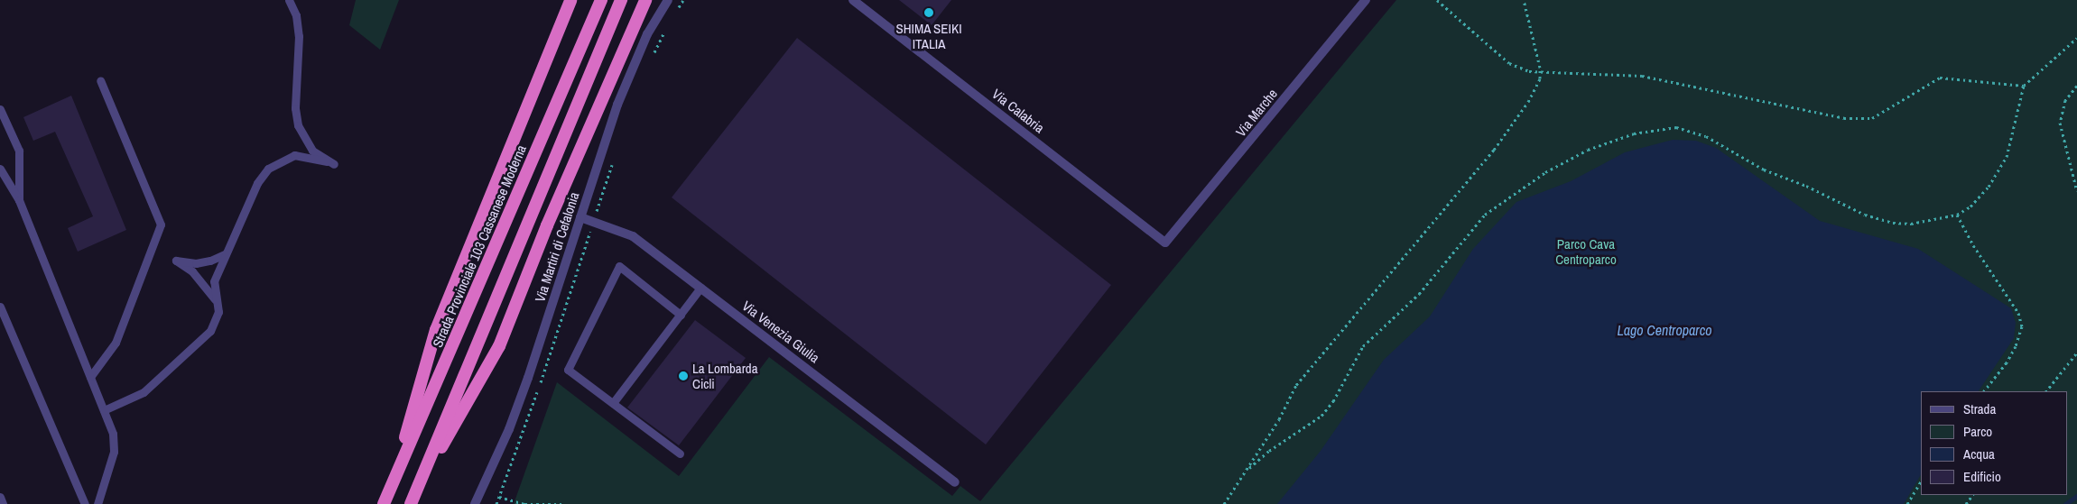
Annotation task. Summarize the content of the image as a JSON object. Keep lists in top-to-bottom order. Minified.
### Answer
{"streets":{"highway":["Strada Provinciale 103 Cassanese Moderna"],"street":["Via Calabria","Via Marche","Via Martiri di Cefalonia","Via Venezia Giulia"]},"crossings":[["Via Calabria","Via Marche"],["Via Martiri di Cefalonia","Via Venezia Giulia"]],"water":["Lago Centroparco"],"parks":["Parco Cava Centroparco"],"places":["SHIMA SEIKI ITALIA","La Lombarda Cicli"],"legend":["Strada","Parco","Acqua","Edificio"]}
